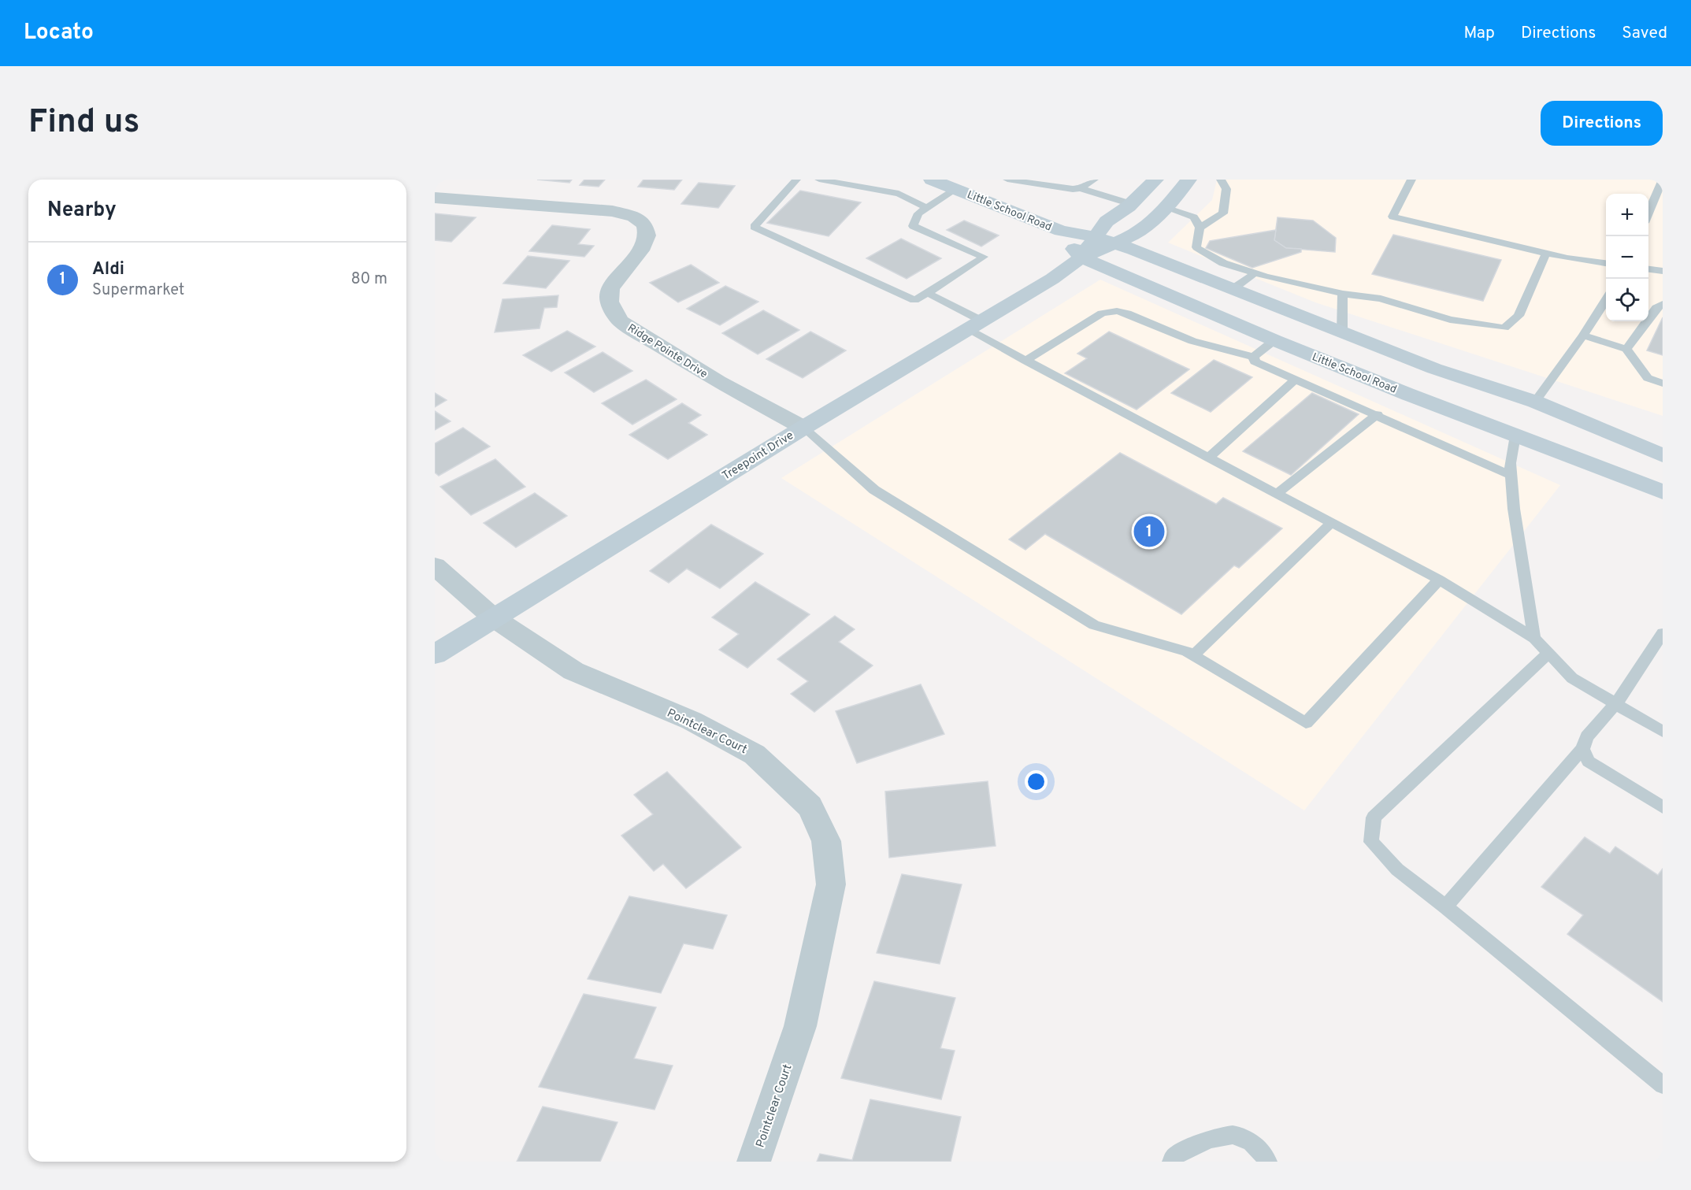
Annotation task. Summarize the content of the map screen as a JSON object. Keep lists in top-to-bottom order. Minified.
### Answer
{"streets":{"main road":["Little School Road","Treepoint Drive"],"street":["Ridge Pointe Drive","Pointclear Court"]},"crossings":[["Little School Road","Treepoint Drive"],["Ridge Pointe Drive","Treepoint Drive"],["Treepoint Drive","Pointclear Court"]],"page":{"header":"Locato","nav":["Map","Directions","Saved"],"buttons":"Directions","title":"Find us","heading":"Nearby","map_buttons":["+","−"],"list":[{"mark":"1","name":"Aldi","note":"Supermarket","value":"80 m"}],"pins":"1"}}
